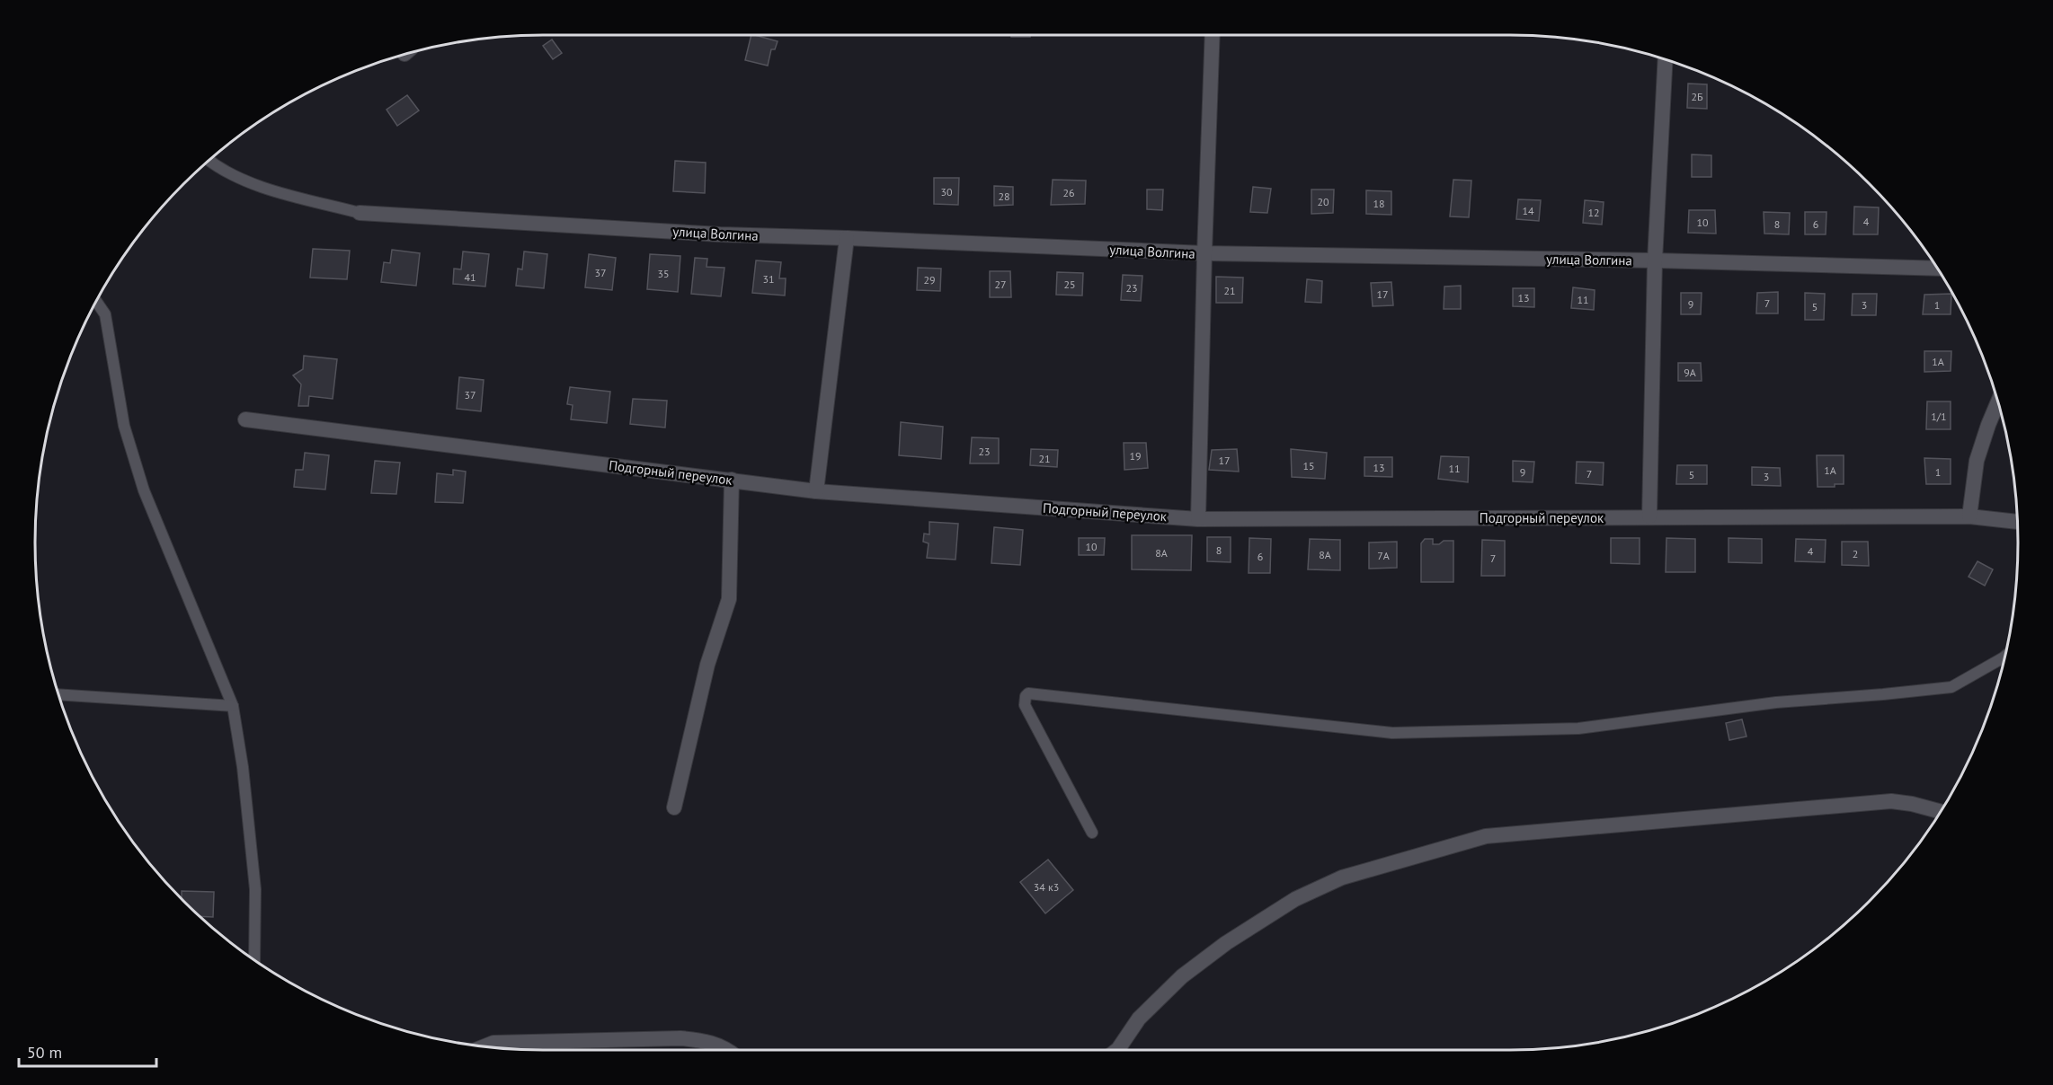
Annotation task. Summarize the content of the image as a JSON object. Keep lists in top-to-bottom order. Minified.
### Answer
{"streets":{"street":["улица Волгина","Подгорный переулок"]},"house_numbers":["2Б","30","26","28","20","18","14","12","4","10","8","6","37","35","41","31","29","27","25","23","21","17","13","11","7","9","3","1","5","1А","9А","37","1/1","23","19","21","17","15","13","11","1А","9","1","7","5","3","10","8","4","8А","2","8А","7А","6","7","34 к3"],"scale_bar":"50 m"}
